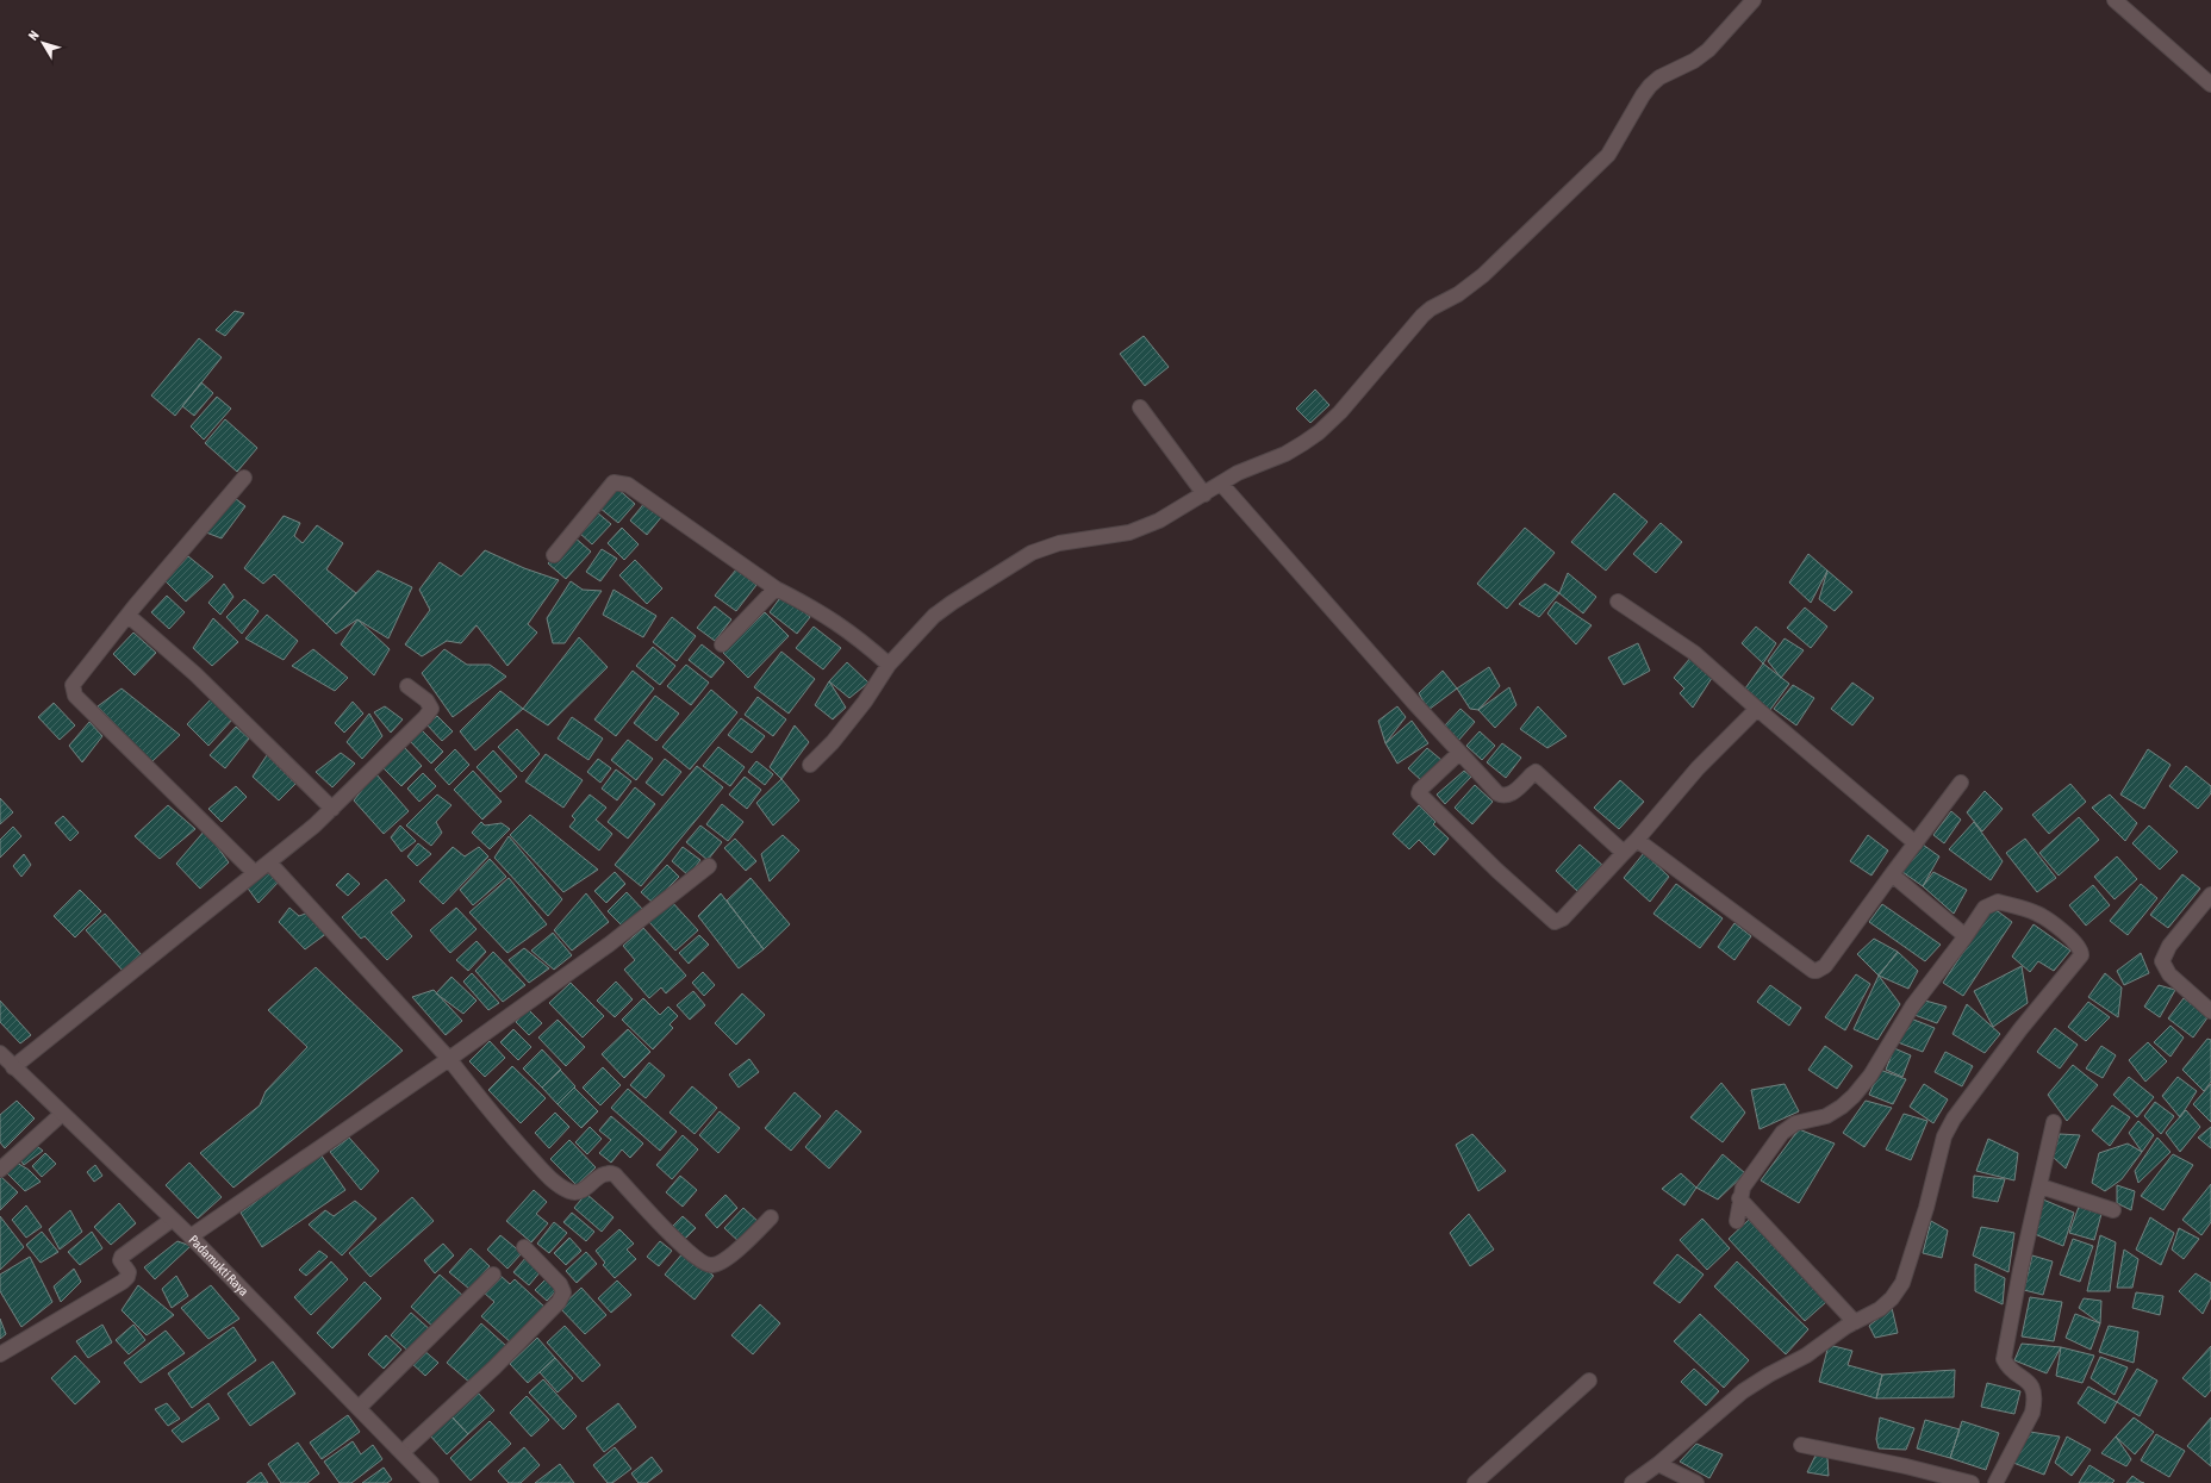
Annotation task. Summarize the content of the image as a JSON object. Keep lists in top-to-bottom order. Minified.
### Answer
{"streets":{"street":["Padamukti Raya"]},"north":"top left"}
